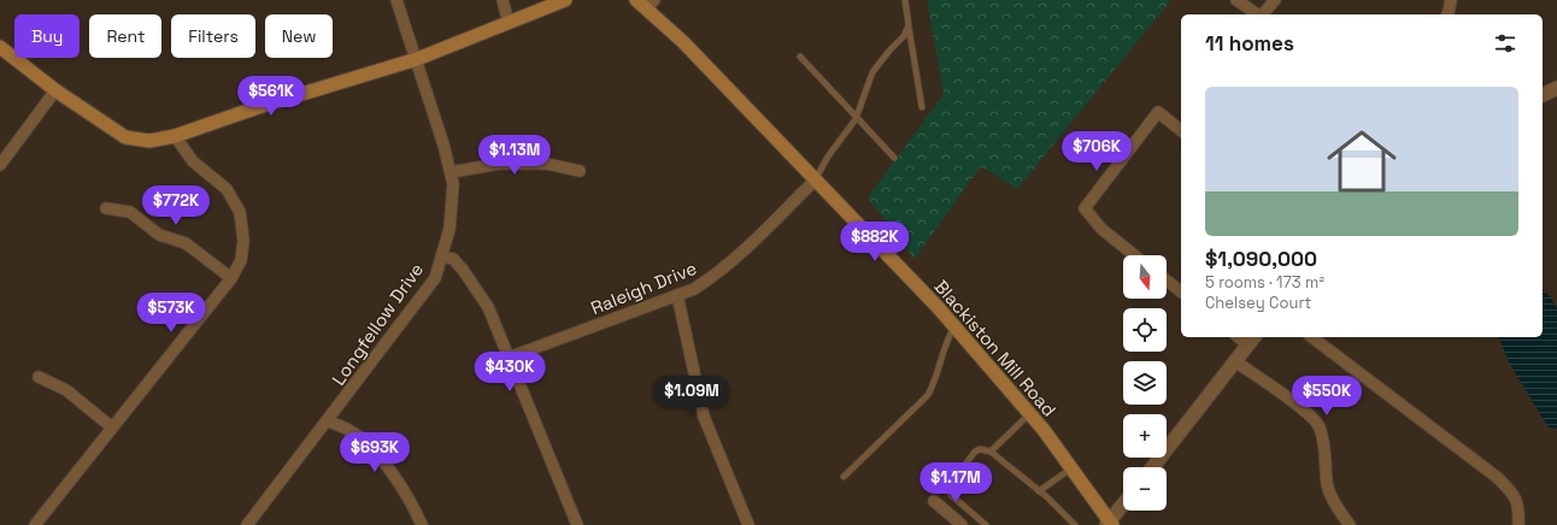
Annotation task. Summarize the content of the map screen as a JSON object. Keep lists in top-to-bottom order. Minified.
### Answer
{"streets":{"main road":["Blackiston Mill Road"],"street":["Raleigh Drive","Longfellow Drive"]},"crossings":[["Raleigh Drive","Blackiston Mill Road"]],"north":"bottom","page":{"chip":["Buy","Rent","Filters","New"],"heading":"11 homes","list":[{"name":"$1,090,000","note":"5 rooms · 173 m² · Chelsey Court"}],"price":["$561K","$706K","$1.13M","$772K","$882K","$573K","$430K","$1.09M","$550K","$693K","$1.17M"],"map_buttons":["+","−"]}}
